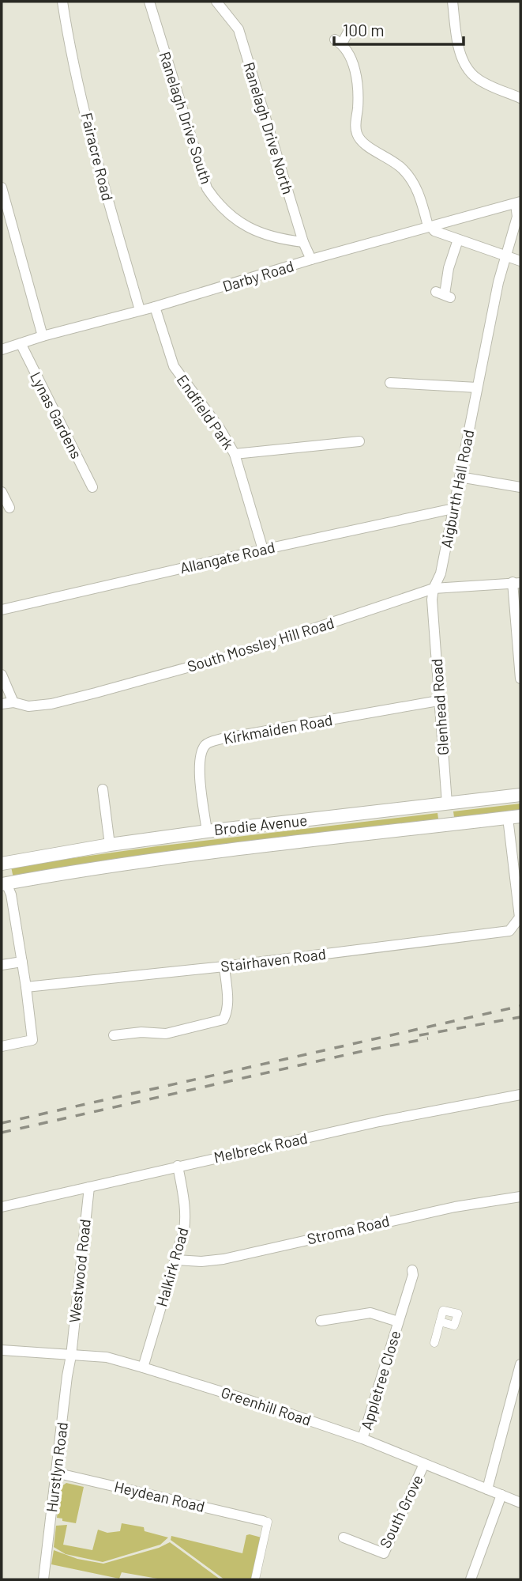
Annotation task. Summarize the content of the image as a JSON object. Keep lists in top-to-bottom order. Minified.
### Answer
{"streets":{"street":["Ranelagh Drive South","Ranelagh Drive North","Fairacre Road","Darby Road","Endfield Park","Lynas Gardens","Aigburth Hall Road","Allangate Road","South Mossley Hill Road","Glenhead Road","Kirkmaiden Road","Brodie Avenue","Stairhaven Road","Melbreck Road","Stroma Road","Halkirk Road","Westwood Road","Appletree Close","Greenhill Road","Hurstlyn Road","Heydean Road","South Grove"]},"crossings":[["Ranelagh Drive South","Ranelagh Drive North"],["Ranelagh Drive North","Darby Road"],["Fairacre Road","Darby Road"],["Darby Road","Endfield Park"],["Darby Road","Lynas Gardens"],["Darby Road","Aigburth Hall Road"],["Endfield Park","Allangate Road"],["Aigburth Hall Road","Allangate Road"],["Aigburth Hall Road","South Mossley Hill Road"],["Aigburth Hall Road","Glenhead Road"],["South Mossley Hill Road","Glenhead Road"],["Glenhead Road","Kirkmaiden Road"],["Glenhead Road","Brodie Avenue"],["Kirkmaiden Road","Brodie Avenue"],["Brodie Avenue","Stairhaven Road"],["Melbreck Road","Halkirk Road"],["Melbreck Road","Westwood Road"],["Stroma Road","Halkirk Road"],["Halkirk Road","Greenhill Road"],["Westwood Road","Greenhill Road"],["Westwood Road","Hurstlyn Road"],["Appletree Close","Greenhill Road"],["Greenhill Road","Hurstlyn Road"],["Greenhill Road","South Grove"],["Hurstlyn Road","Heydean Road"]],"scale_bar":"100 m"}
